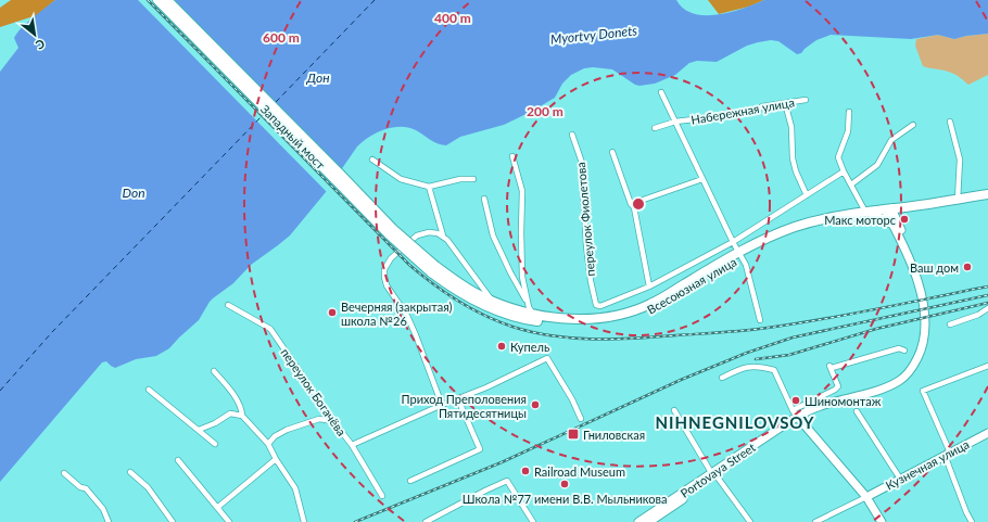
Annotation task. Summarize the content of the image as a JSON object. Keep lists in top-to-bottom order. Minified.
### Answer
{"streets":{"highway":["Западный мост","Всесоюзная улица"],"main road":["Кузнечная улица","Portovaya Street"],"street":["Набережная улица","переулок Фиолетова","переулок Богачёва"]},"crossings":[["Западный мост","Всесоюзная улица"],["Всесоюзная улица","Portovaya Street"]],"districts":["NIHNEGNILOVSOY"],"water":["Myortvy Donets","Дон","Don"],"places":{"other":["Макс моторс","Ваш дом","Вечерняя (закрытая) школа №26","Купель","Шиномонтаж","Приход Преполовения Пятидесятницы","Railroad Museum","Школа №77 имени В.В. Мыльникова"],"transit":["Гниловская"]},"north":"bottom right","rings":["400 m","600 m","200 m"]}
